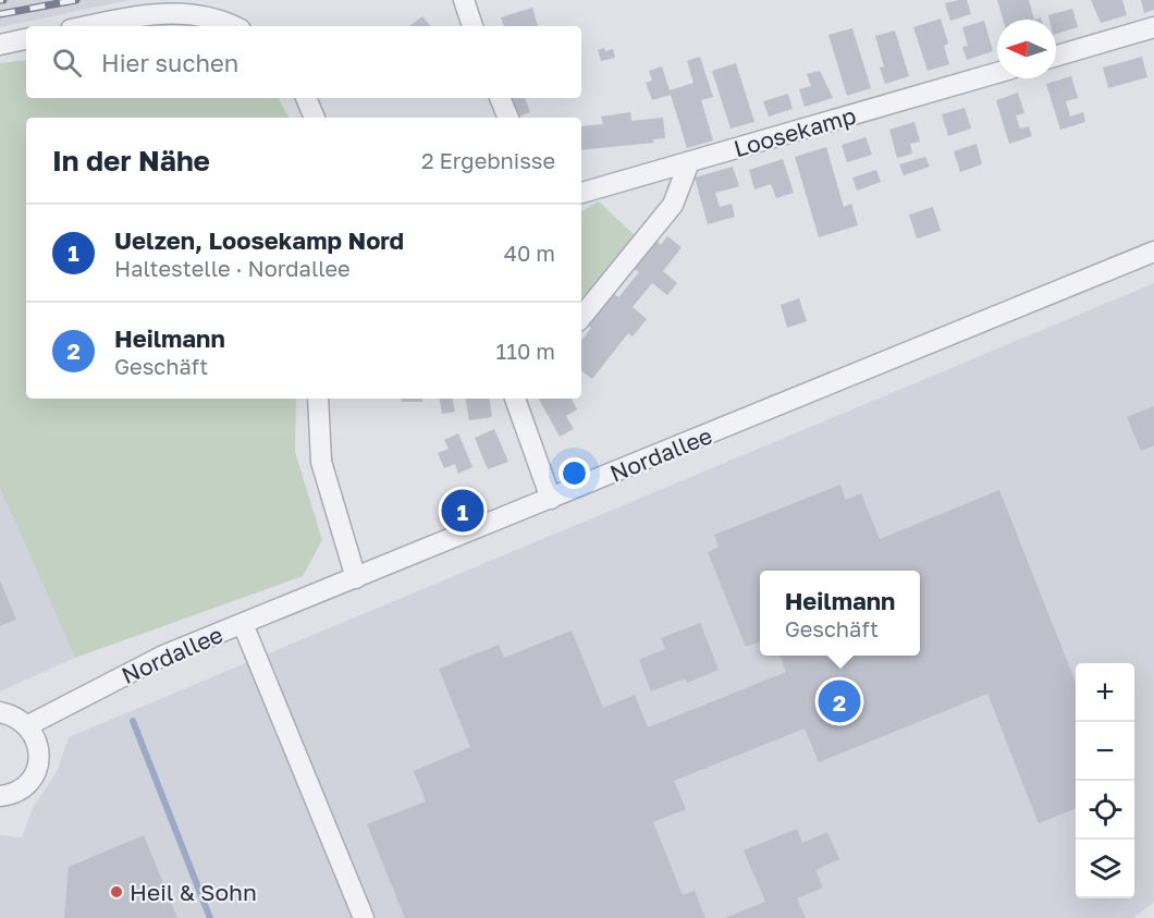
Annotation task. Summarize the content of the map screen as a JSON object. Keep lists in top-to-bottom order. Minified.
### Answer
{"streets":{"street":["Loosekamp","Nordallee"]},"places":["Heil & Sohn"],"north":"left","page":{"search":"Hier suchen","heading":["In der Nähe","2 Ergebnisse"],"list":[{"mark":"1","name":"Uelzen, Loosekamp Nord","note":"Haltestelle · Nordallee","value":"40 m"},{"mark":"2","name":"Heilmann","note":"Geschäft","value":"110 m"}],"pins":["1","2"],"popup":["Heilmann","Geschäft"],"map_buttons":["+","−"]}}
